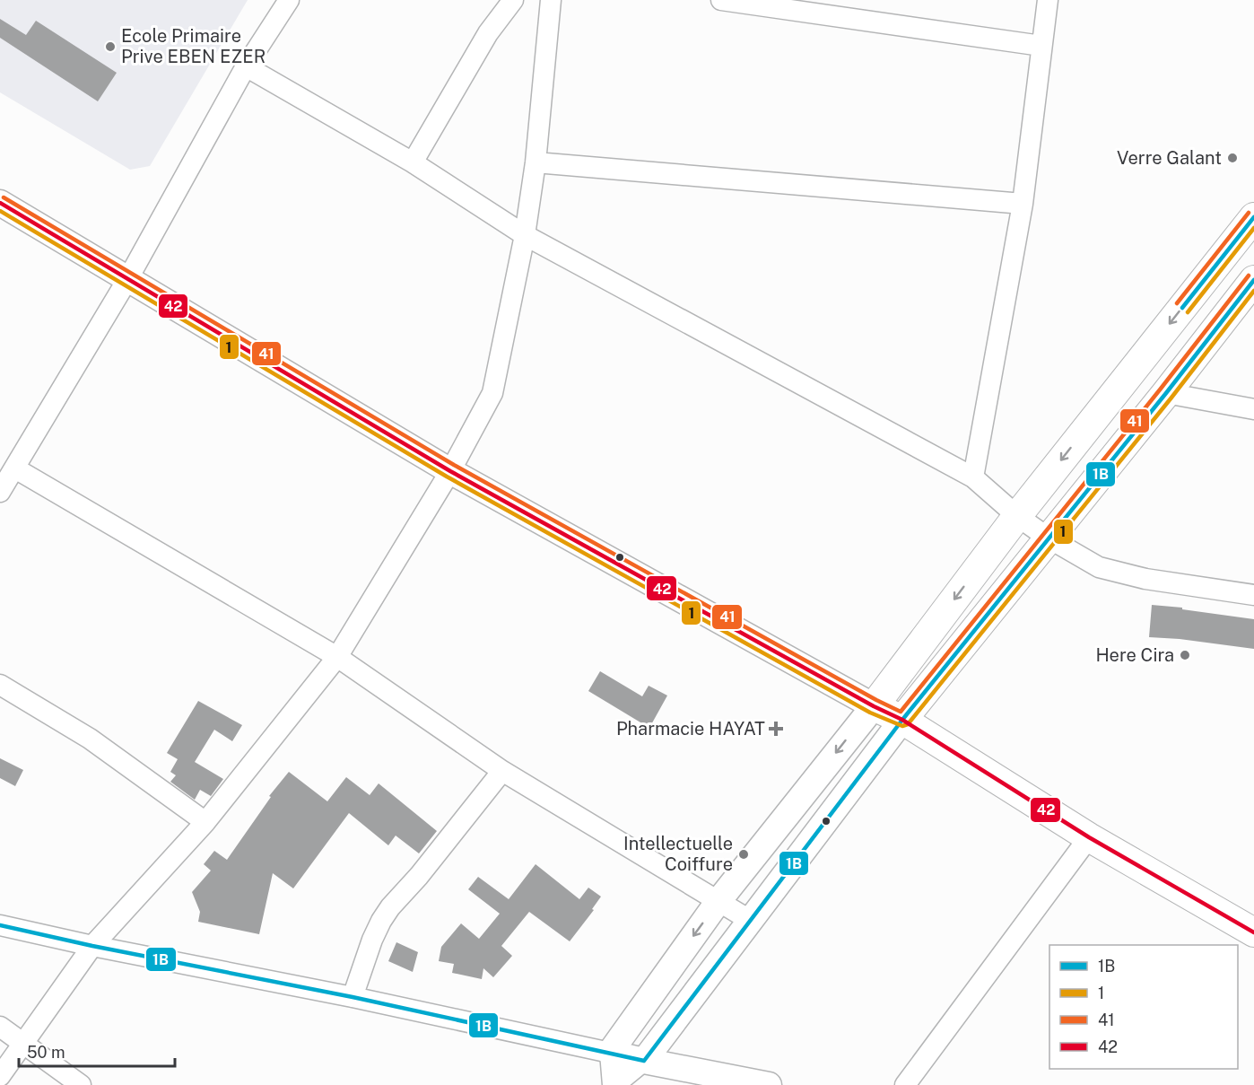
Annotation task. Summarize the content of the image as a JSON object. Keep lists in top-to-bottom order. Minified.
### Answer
{"places":{"other":["Ecole Primaire Prive EBEN EZER","Verre Galant","Here Cira","Intellectuelle Coiffure"],"health":["Pharmacie HAYAT"]},"lines":["transit line 41","transit line 42","transit line 1","transit line 1B"],"legend":["1B","1","41","42"],"scale_bar":"50 m"}
